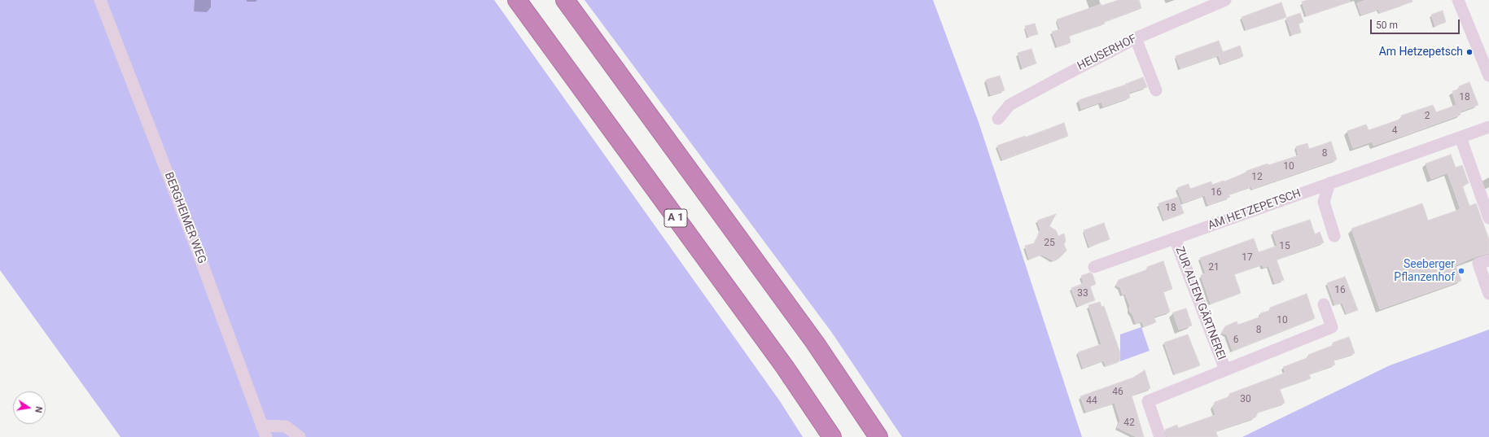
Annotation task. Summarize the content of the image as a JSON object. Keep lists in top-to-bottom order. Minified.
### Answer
{"streets":{"highway":["A 1"],"street":["HEUSERHOF","AM HETZEPETSCH","BERGHEIMER WEG","ZUR ALTEN GÄRTNEREI"]},"crossings":[["AM HETZEPETSCH","ZUR ALTEN GÄRTNEREI"]],"places":["Am Hetzepetsch","Seeberger Pflanzenhof"],"house_numbers":["18","2","4","8","10","12","16","18","25","15","17","21","16","33","10","8","6","46","30","44","42"],"scale_bar":"50 m","north":"right"}
